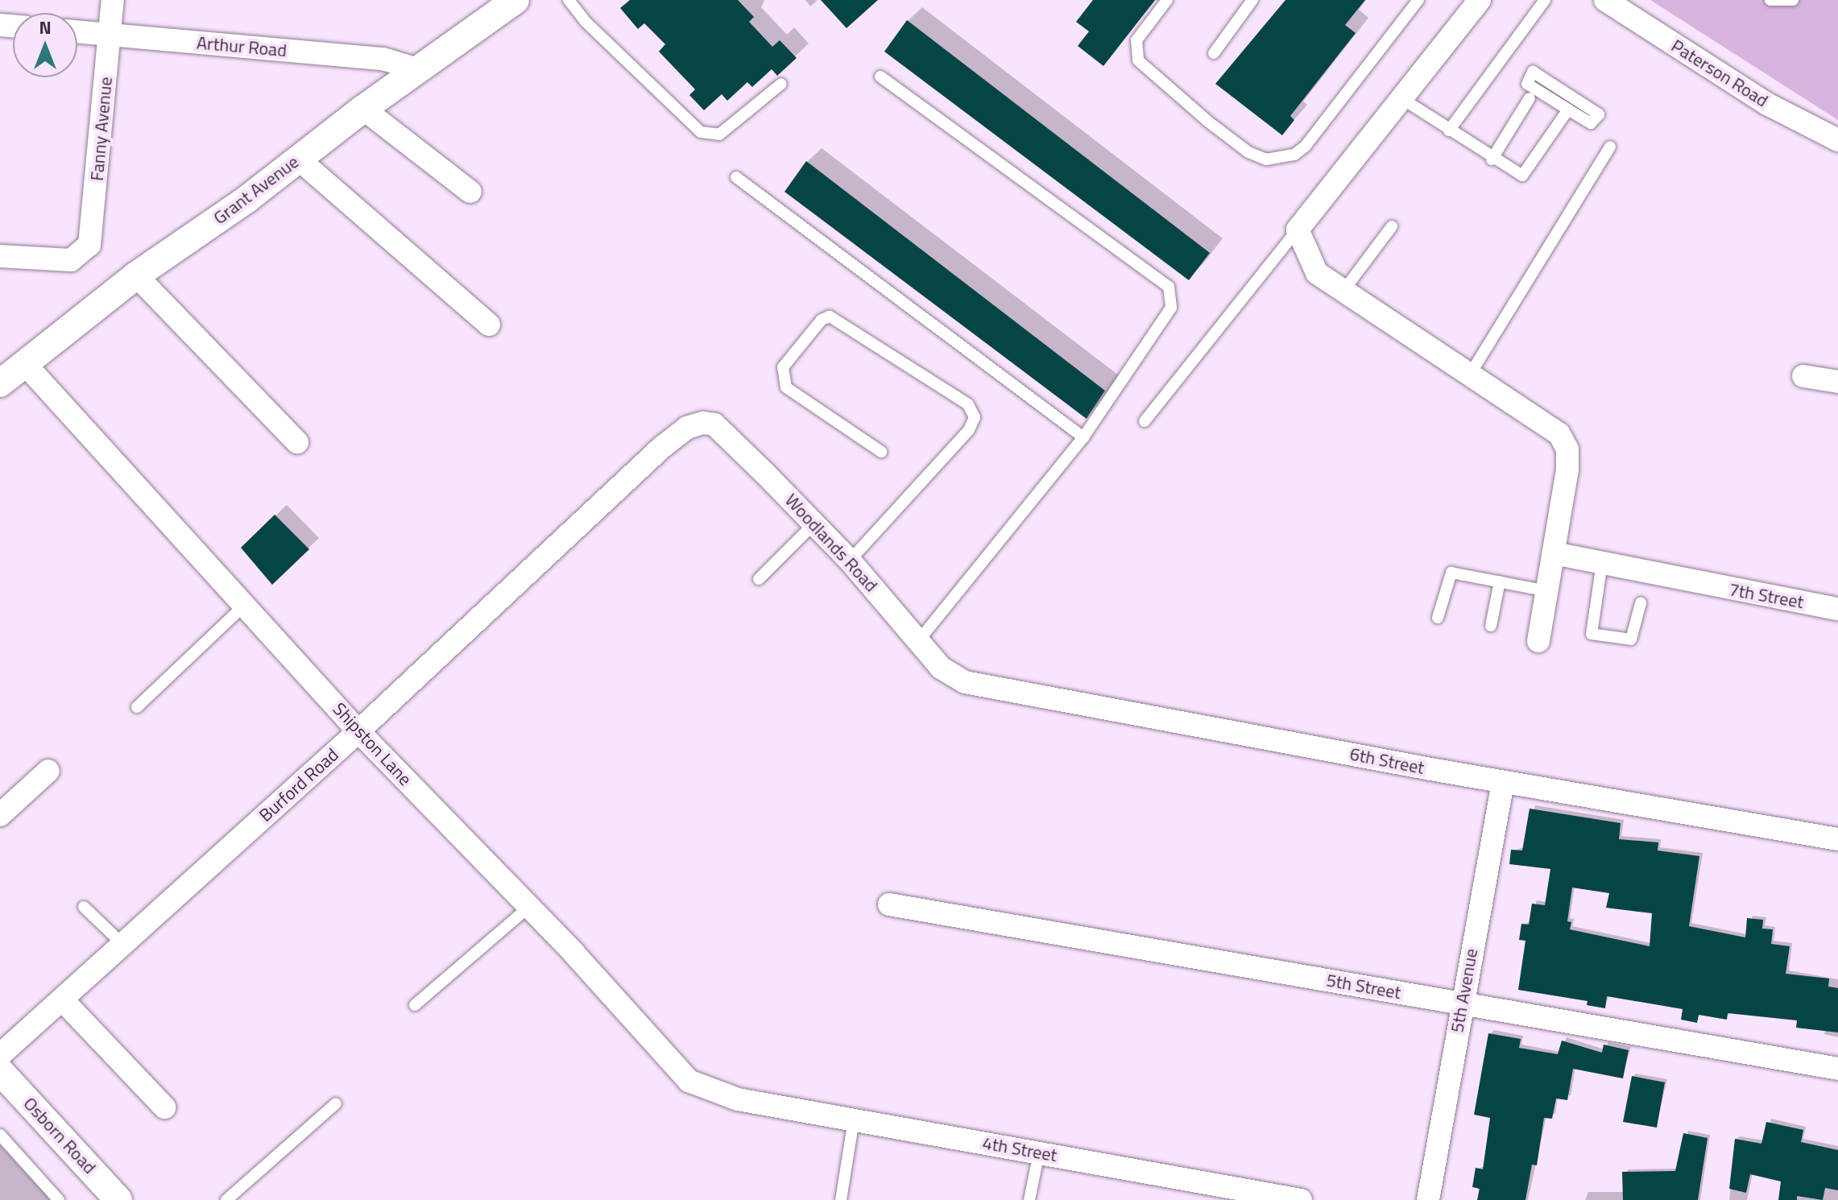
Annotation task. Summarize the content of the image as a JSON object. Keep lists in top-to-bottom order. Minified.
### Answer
{"streets":{"street":["Arthur Road","Paterson Road","Fanny Avenue","Grant Avenue","Woodlands Road","7th Street","Shipston Lane","6th Street","Burford Road","5th Street","5th Avenue","Osborn Road","4th Street"]},"crossings":[["Arthur Road","Fanny Avenue"],["Arthur Road","Grant Avenue"],["Grant Avenue","Shipston Lane"],["Woodlands Road","6th Street"],["Woodlands Road","Burford Road"],["Shipston Lane","Burford Road"],["Shipston Lane","4th Street"],["6th Street","5th Avenue"],["5th Street","5th Avenue"]],"north":"top"}
